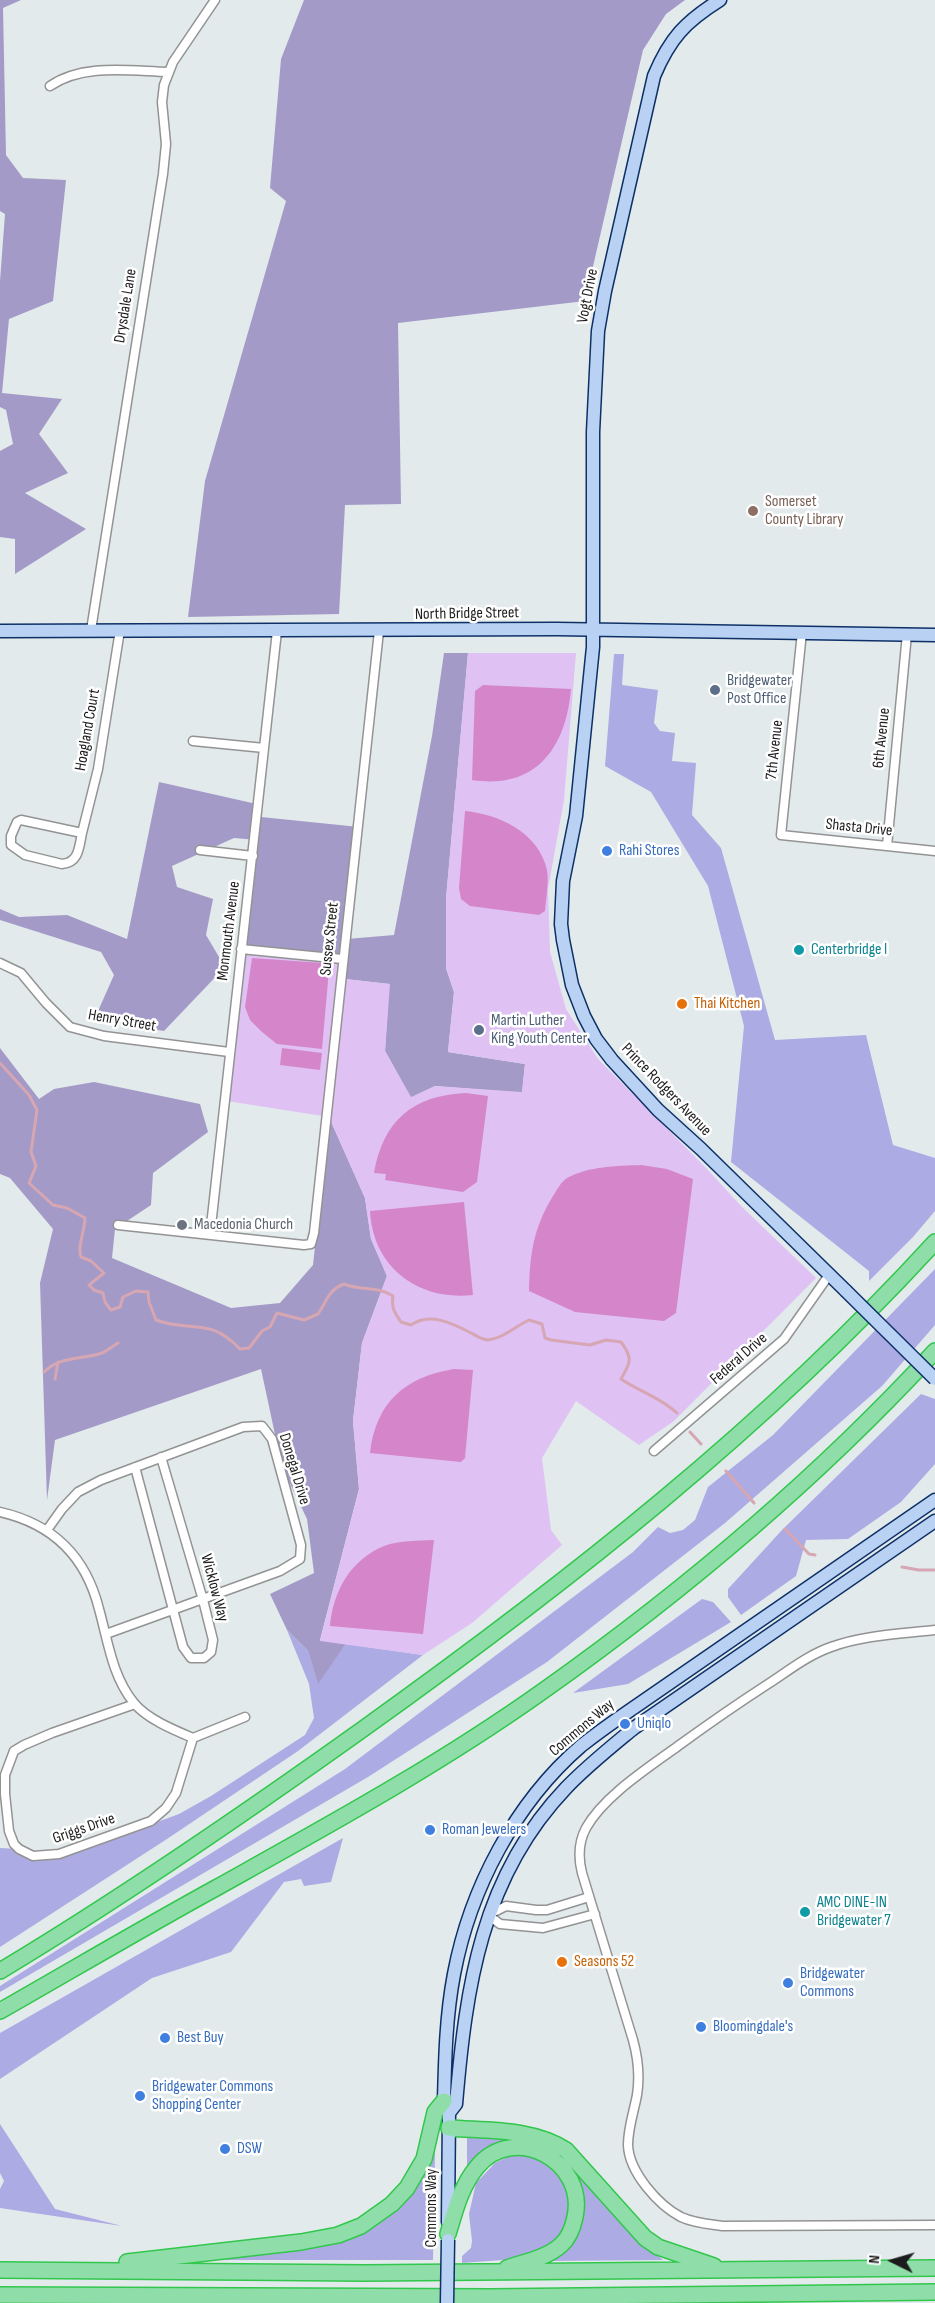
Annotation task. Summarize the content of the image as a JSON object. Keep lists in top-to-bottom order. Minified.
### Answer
{"streets":{"street":["Vogt Drive","Drysdale Lane","North Bridge Street","Hoagland Court","6th Avenue","7th Avenue","Shasta Drive","Monmouth Avenue","Sussex Street","Henry Street","Prince Rodgers Avenue","Federal Drive","Donegal Drive","Wicklow Way","Commons Way","Griggs Drive"]},"crossings":[["Vogt Drive","North Bridge Street"],["Vogt Drive","Prince Rodgers Avenue"],["Drysdale Lane","North Bridge Street"],["North Bridge Street","Hoagland Court"],["North Bridge Street","6th Avenue"],["North Bridge Street","7th Avenue"],["North Bridge Street","Monmouth Avenue"],["North Bridge Street","Sussex Street"],["North Bridge Street","Prince Rodgers Avenue"],["6th Avenue","Shasta Drive"],["7th Avenue","Shasta Drive"],["Monmouth Avenue","Sussex Street"],["Monmouth Avenue","Henry Street"],["Prince Rodgers Avenue","Federal Drive"],["Donegal Drive","Wicklow Way"]],"places":["Somerset County Library","Bridgewater Post Office","Rahi Stores","Centerbridge I","Thai Kitchen","Martin Luther King Youth Center","Macedonia Church","Uniqlo","Roman Jewelers","AMC DINE-IN Bridgewater 7","Seasons 52","Bridgewater Commons","Bloomingdale's","Best Buy","Bridgewater Commons Shopping Center","DSW"],"north":"left"}
